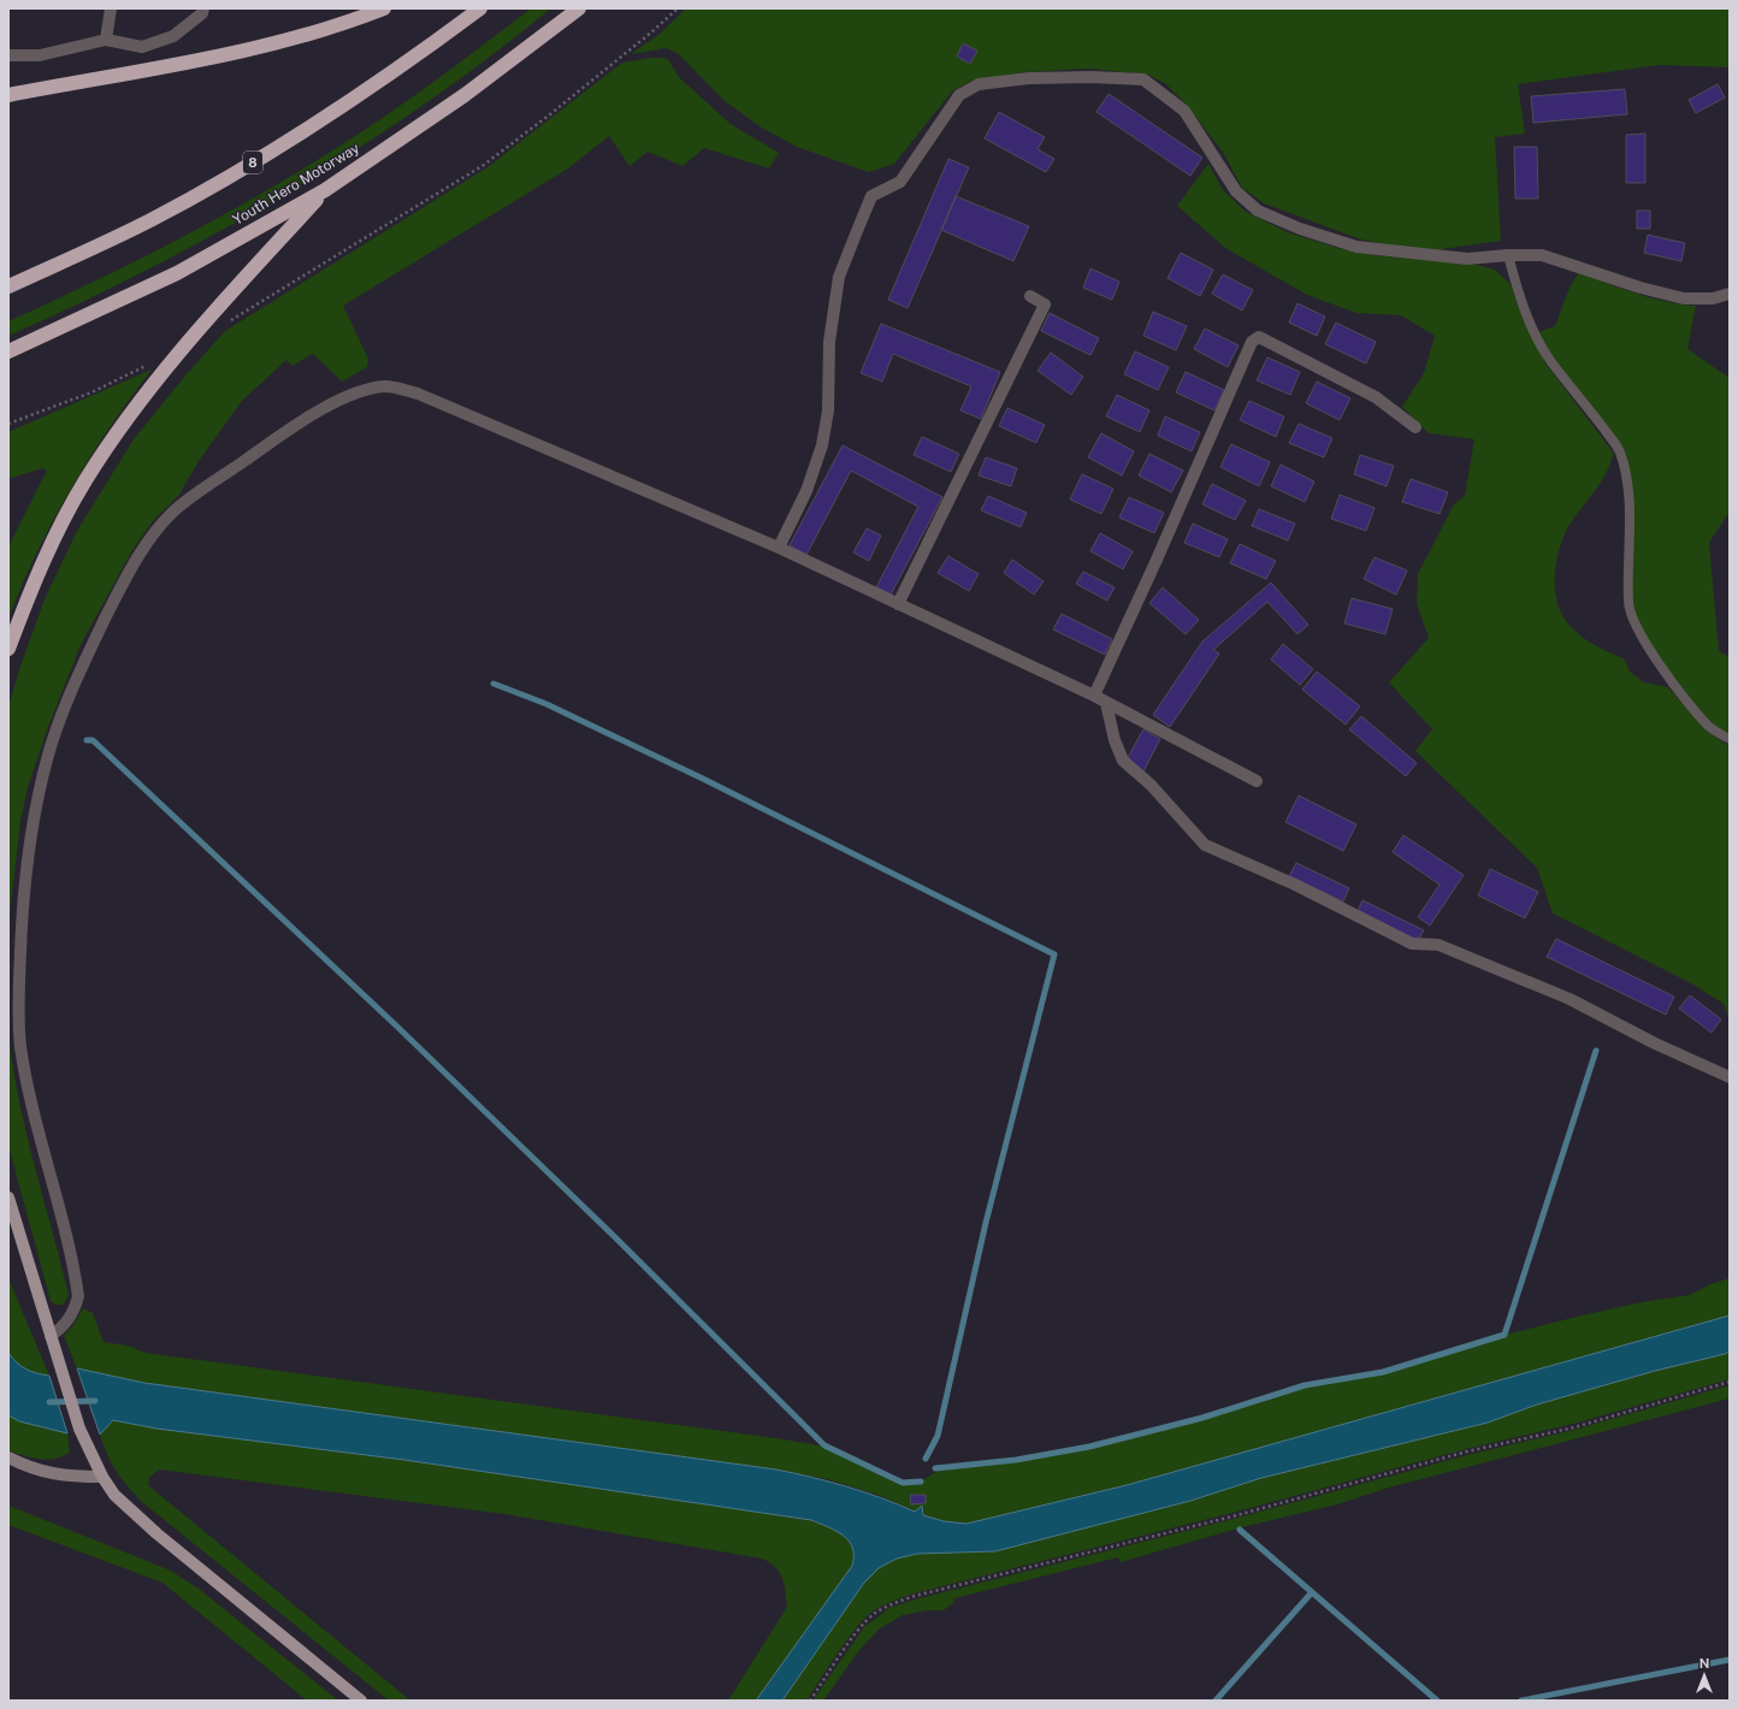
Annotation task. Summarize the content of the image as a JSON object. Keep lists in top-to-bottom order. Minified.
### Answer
{"streets":{"highway":["8","Youth Hero Motorway"]},"north":"top"}
